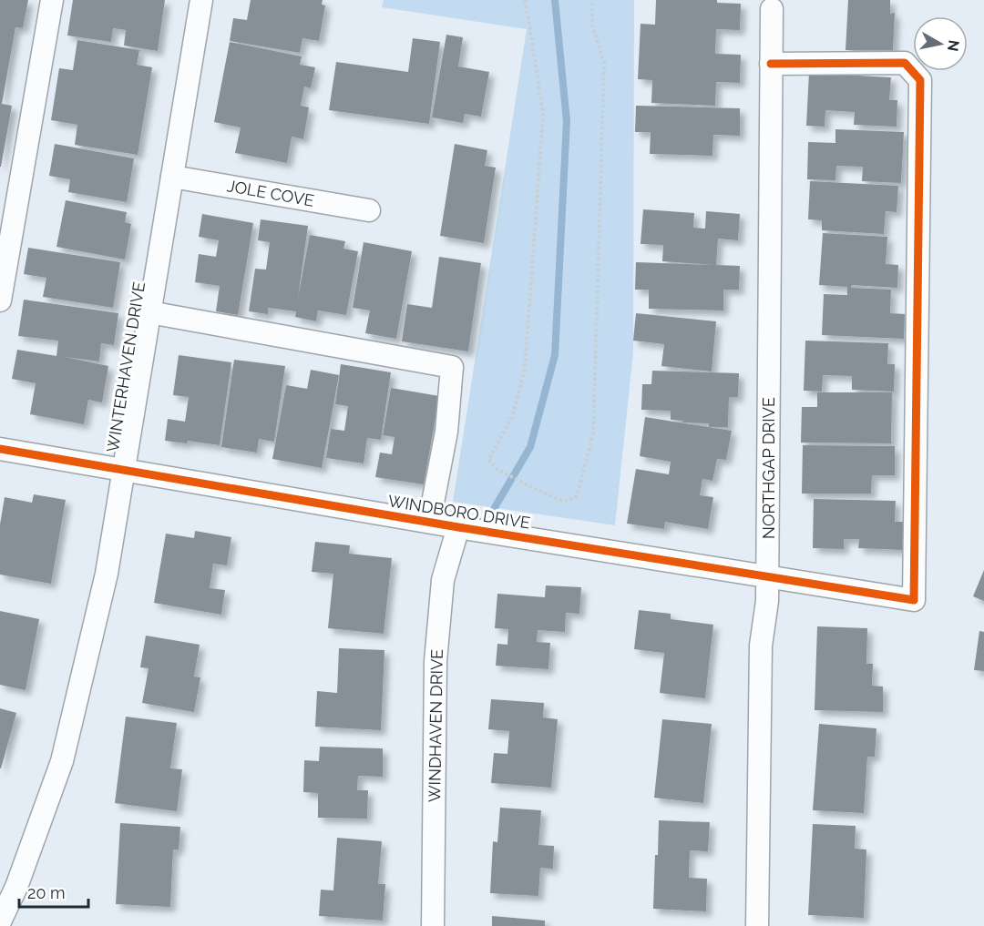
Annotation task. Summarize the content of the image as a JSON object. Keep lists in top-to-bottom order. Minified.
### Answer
{"streets":{"street":["JOLE COVE","WINTERHAVEN DRIVE","NORTHGAP DRIVE","WINDBORO DRIVE","WINDHAVEN DRIVE"]},"crossings":[["JOLE COVE","WINTERHAVEN DRIVE"],["WINTERHAVEN DRIVE","WINDBORO DRIVE"],["NORTHGAP DRIVE","WINDBORO DRIVE"],["WINDBORO DRIVE","WINDHAVEN DRIVE"]],"scale_bar":"20 m","north":"right"}
